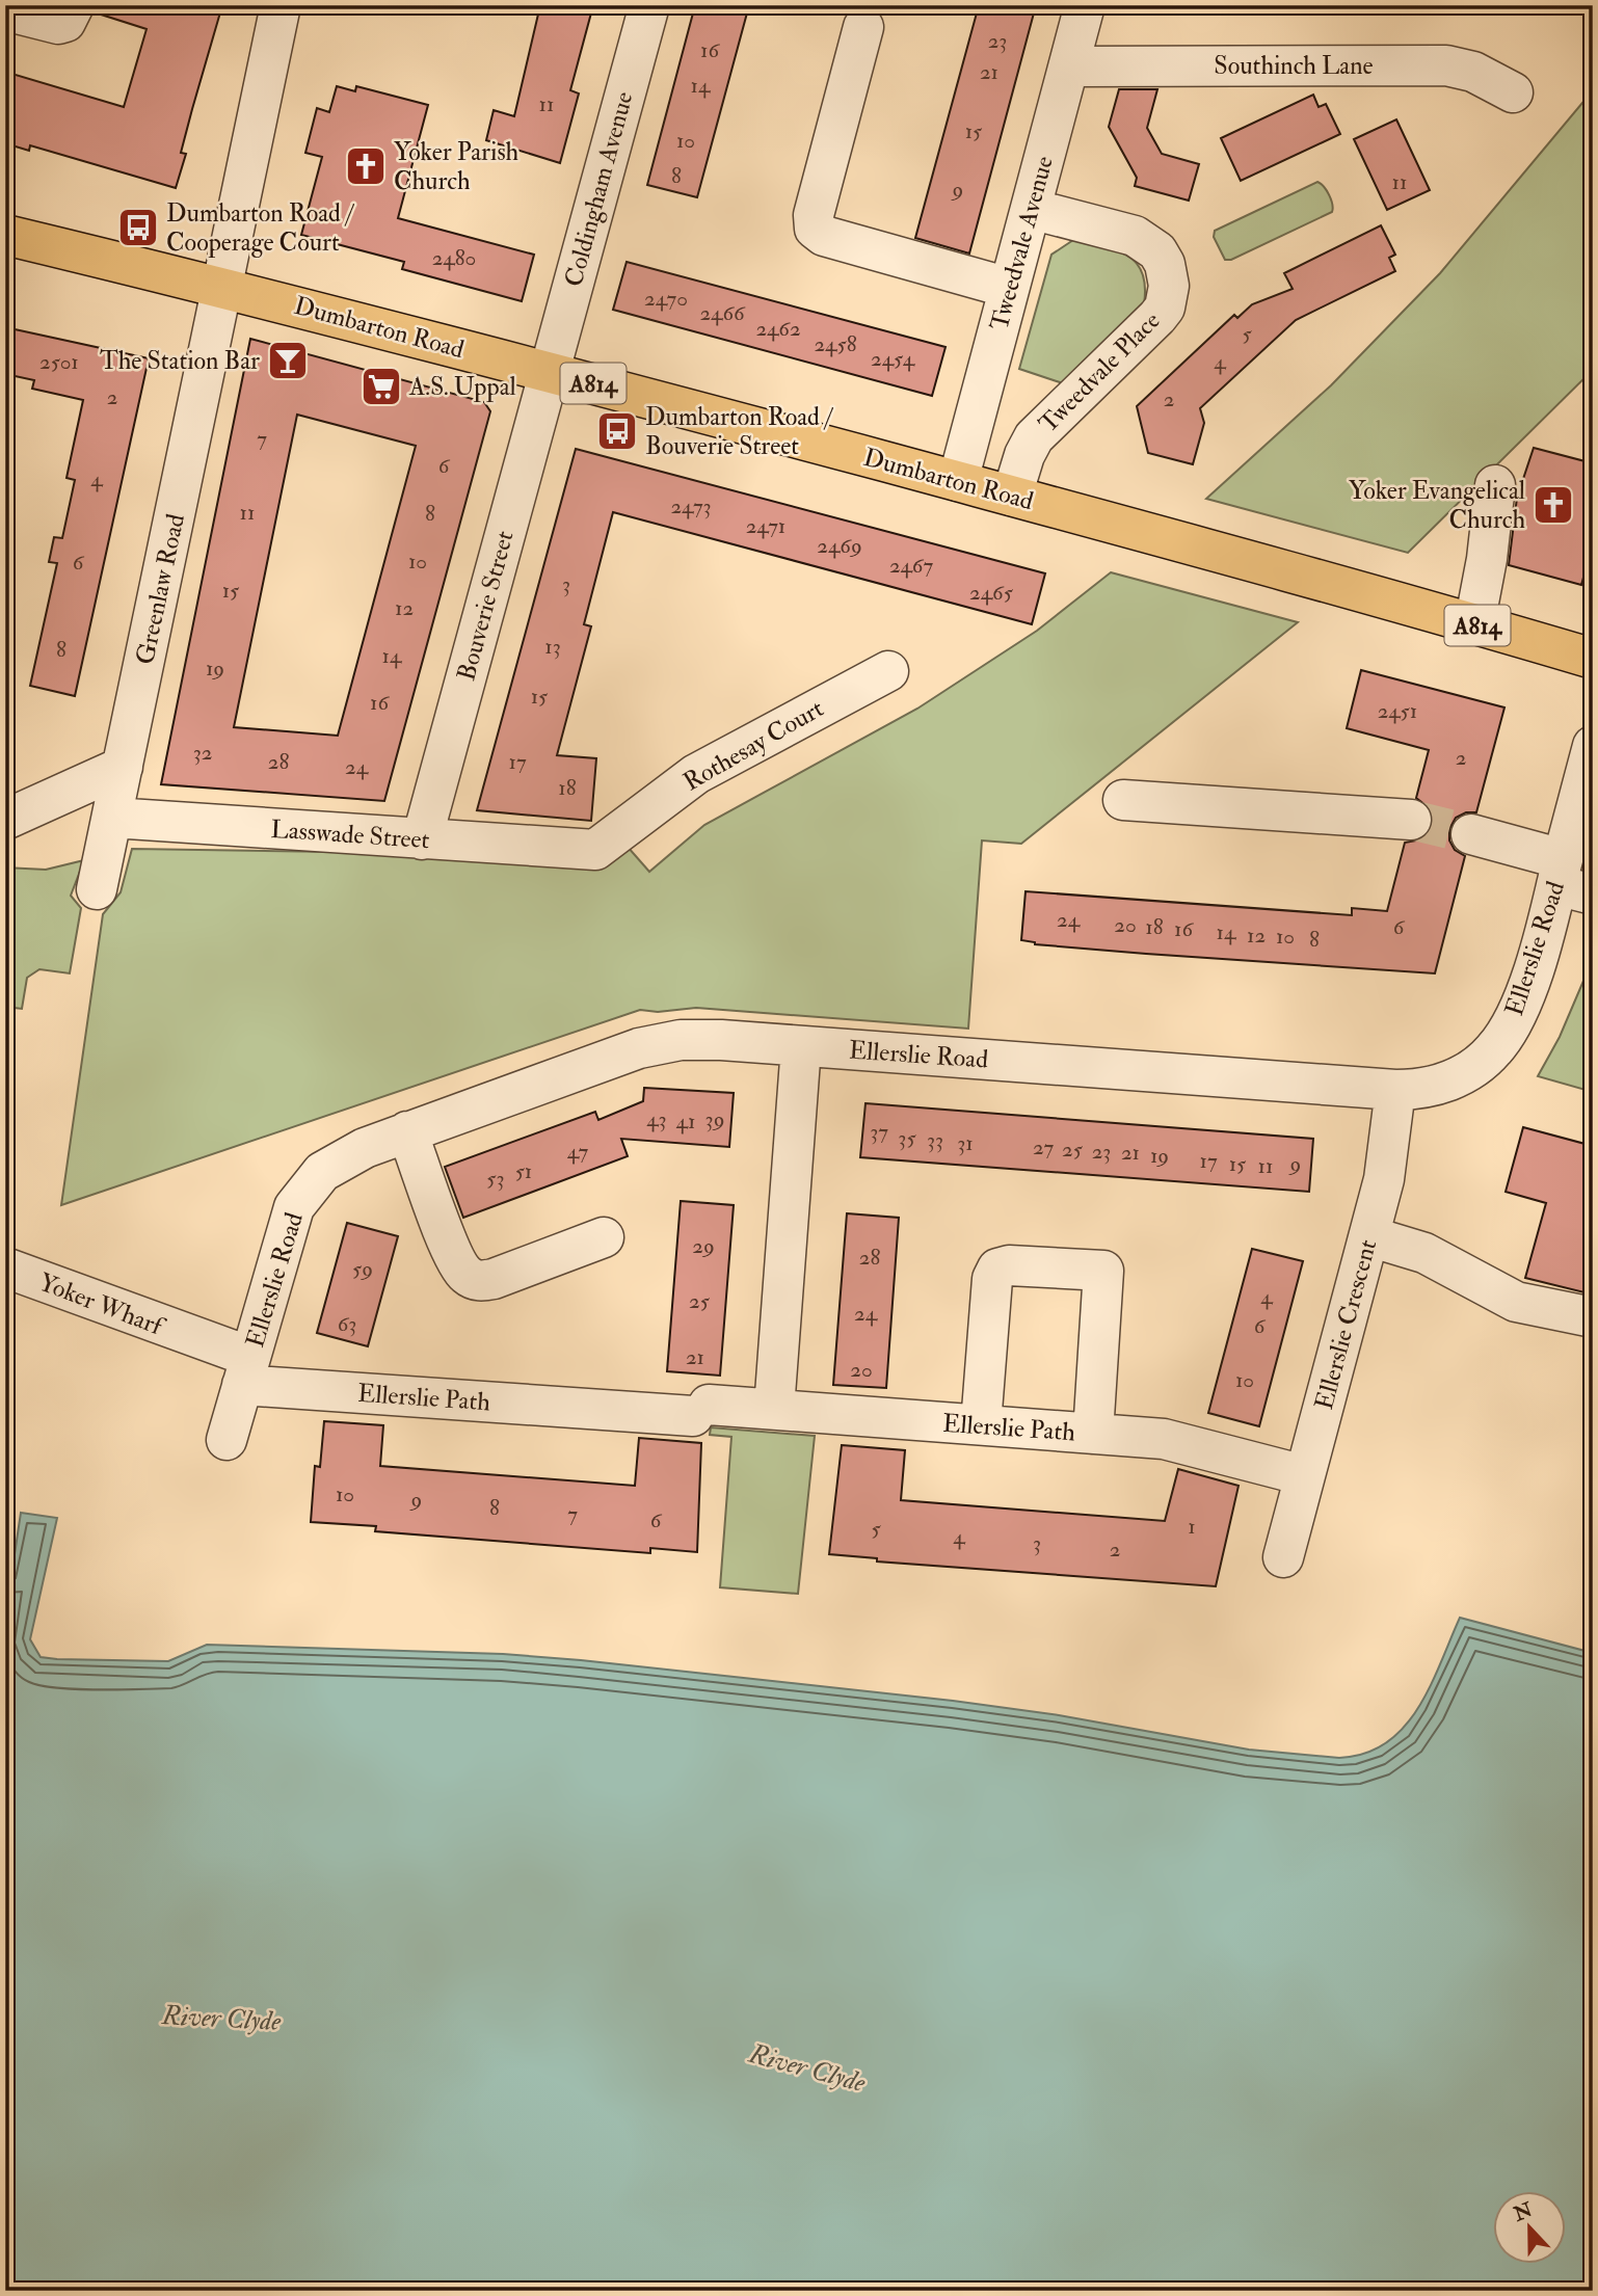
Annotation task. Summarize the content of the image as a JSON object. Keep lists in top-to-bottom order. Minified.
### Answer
{"streets":{"main road":["Dumbarton Road","A814"],"street":["Southinch Lane","Coldingham Avenue","Tweedvale Avenue","Tweedvale Place","Greenlaw Road","Bouverie Street","Rothesay Court","Lasswade Street","Ellerslie Road","Yoker Wharf","Ellerslie Crescent","Ellerslie Path"]},"crossings":[["Southinch Lane","Tweedvale Avenue"],["Coldingham Avenue","Dumbarton Road"],["Coldingham Avenue","Bouverie Street"],["Tweedvale Avenue","Dumbarton Road"],["Tweedvale Avenue","Tweedvale Place"],["Dumbarton Road","Tweedvale Place"],["Dumbarton Road","Greenlaw Road"],["Dumbarton Road","Bouverie Street"],["Greenlaw Road","Lasswade Street"],["Bouverie Street","Lasswade Street"],["Rothesay Court","Lasswade Street"],["Ellerslie Road","Yoker Wharf"],["Ellerslie Road","Ellerslie Crescent"],["Ellerslie Road","Ellerslie Path"],["Yoker Wharf","Ellerslie Path"],["Ellerslie Crescent","Ellerslie Path"]],"water":["River Clyde"],"places":{"church":["Yoker Parish Church","Yoker Evangelical Church"],"bus stop":["Dumbarton Road / Cooperage Court","Dumbarton Road / Bouverie Street"],"bar":["The Station Bar"],"supermarket":["A.S. Uppal"]},"house_numbers":["23","16","21","14","11","15","10","8","11","9","2480","2470","2466","2462","5","2458","2454","2501","4","2","2","7","6","4","2473","11","8","2471","2469","10","6","2467","3","15","2465","12","13","8","14","19","15","16","2451","32","2","28","17","24","18","24","20","18","6","16","14","12","10","8","43","39","41","37","35","33","31","27","25","47","23","21","19","17","15","9","11","51","53","29","28","59","4","25","24","63","6","21","20","10","10","9","8","7","6","1","5","4","3","2"],"north":"top"}
